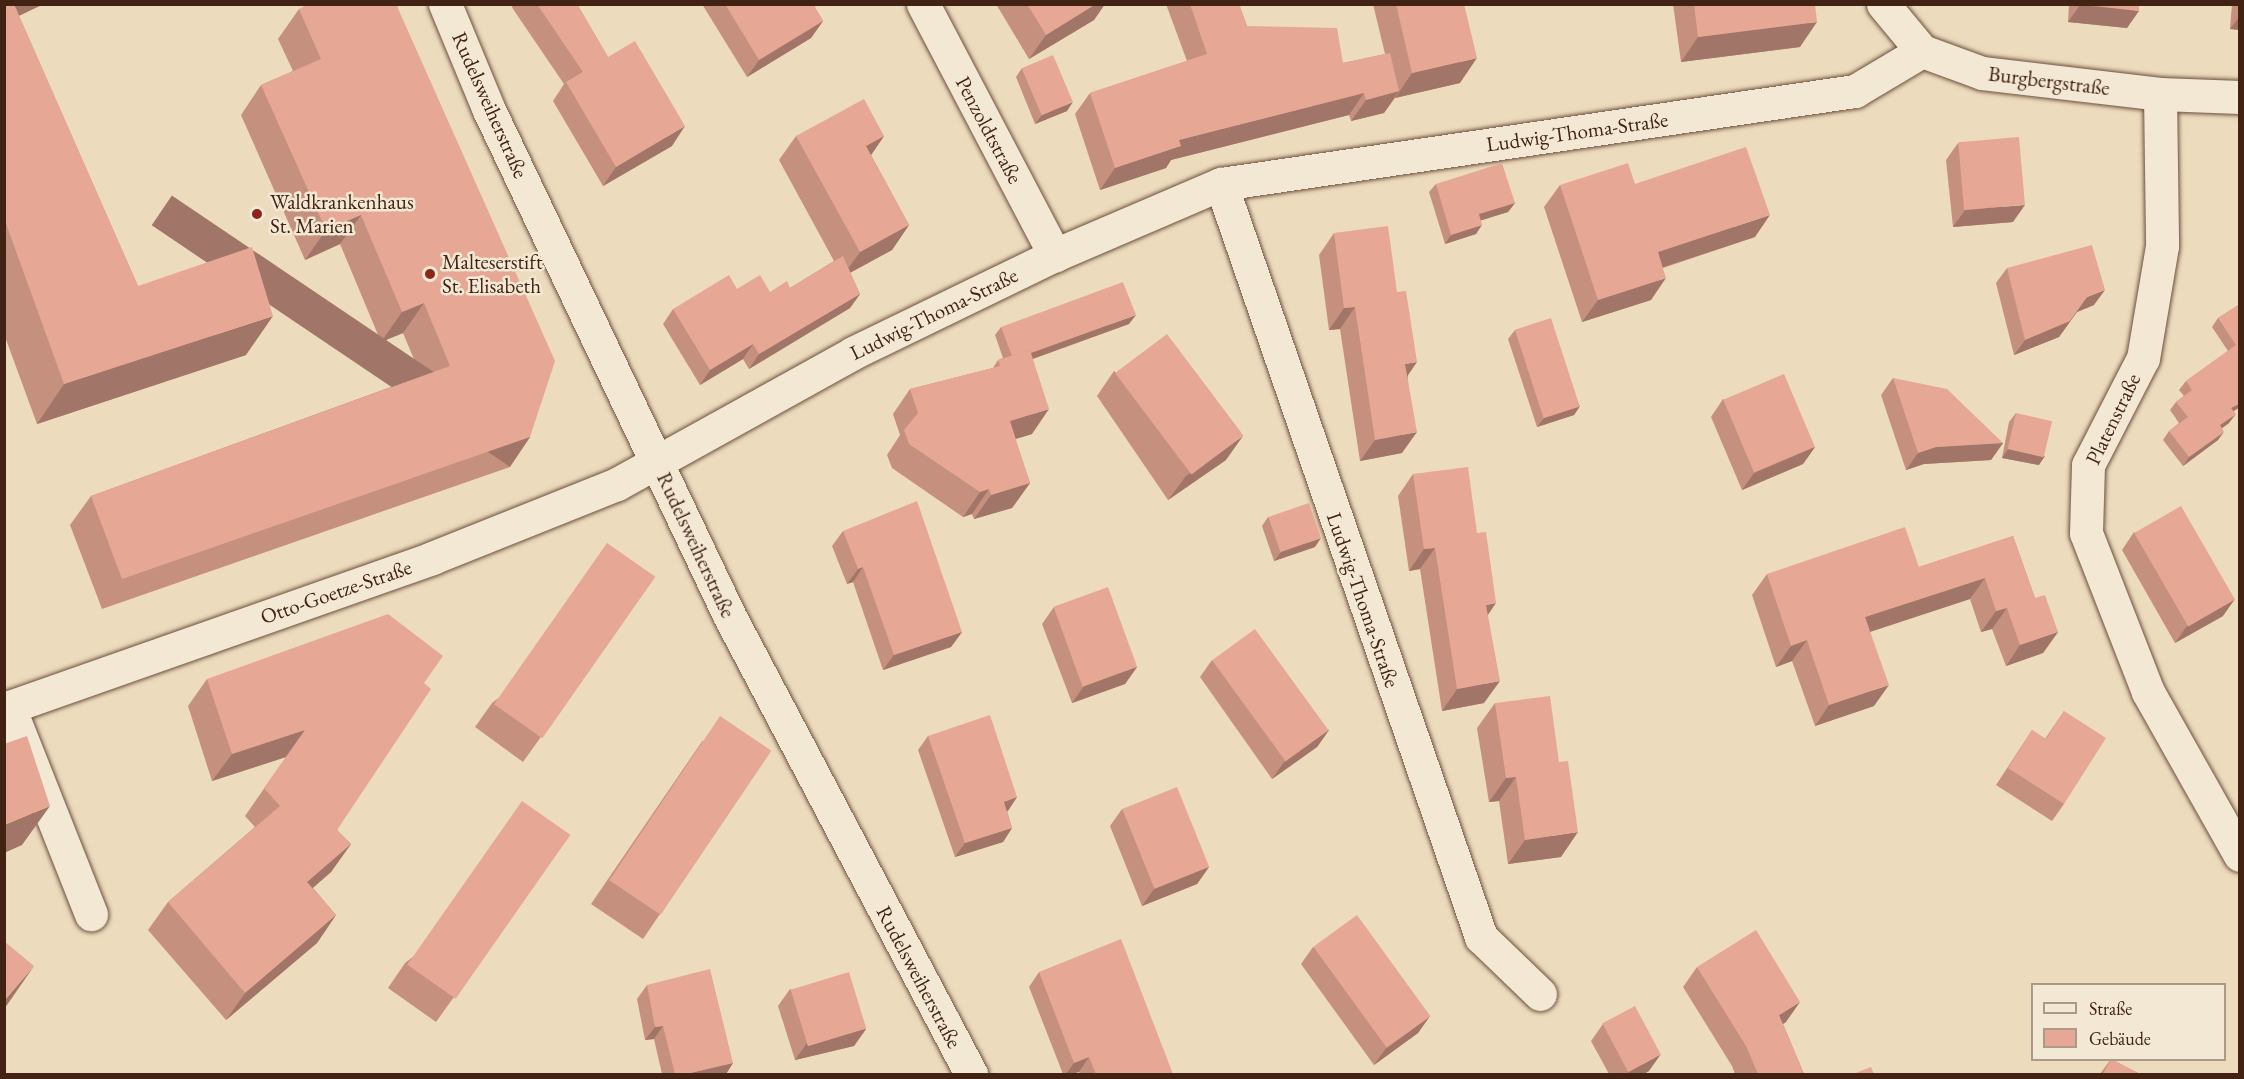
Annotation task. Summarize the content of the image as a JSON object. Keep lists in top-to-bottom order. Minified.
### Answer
{"streets":{"street":["Burgbergstraße","Rudelsweiherstraße","Penzoldtstraße","Ludwig-Thoma-Straße","Platenstraße","Otto-Goetze-Straße"]},"crossings":[["Burgbergstraße","Ludwig-Thoma-Straße"],["Burgbergstraße","Platenstraße"],["Rudelsweiherstraße","Ludwig-Thoma-Straße"],["Rudelsweiherstraße","Otto-Goetze-Straße"],["Penzoldtstraße","Ludwig-Thoma-Straße"],["Ludwig-Thoma-Straße","Otto-Goetze-Straße"]],"places":["Waldkrankenhaus St. Marien","Malteserstift St. Elisabeth"],"legend":["Straße","Gebäude"]}
